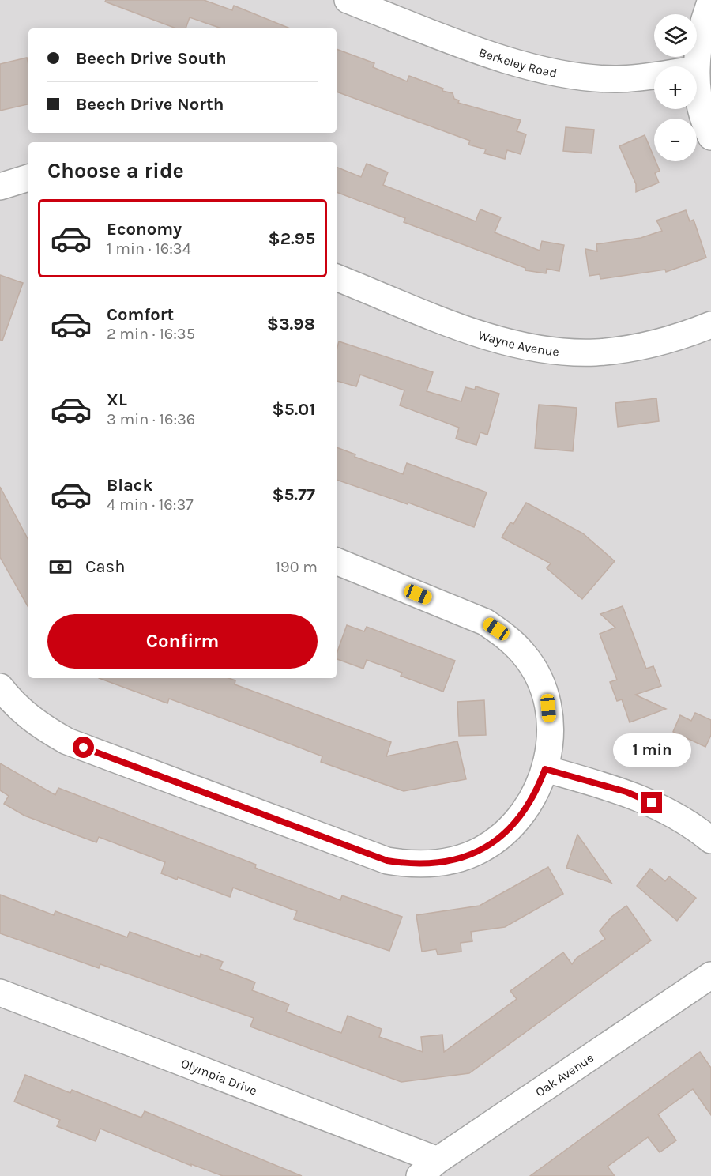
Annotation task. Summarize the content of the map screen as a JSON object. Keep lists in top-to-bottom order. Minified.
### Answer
{"streets":{"street":["Berkeley Road","Wayne Avenue","Oak Avenue","Olympia Drive"]},"crossings":[["Oak Avenue","Olympia Drive"]],"page":{"map_buttons":["+","−"],"banner":["Beech Drive South","Beech Drive North"],"heading":"Choose a ride","list":[{"name":"Economy","note":"1 min · 16:34","value":"$2.95"},{"name":"Comfort","note":"2 min · 16:35","value":"$3.98"},{"name":"XL","note":"3 min · 16:36","value":"$5.01"},{"name":"Black","note":"4 min · 16:37","value":"$5.77"}],"pay":["Cash","190 m"],"buttons":"Confirm","bubble":"1 min"}}
